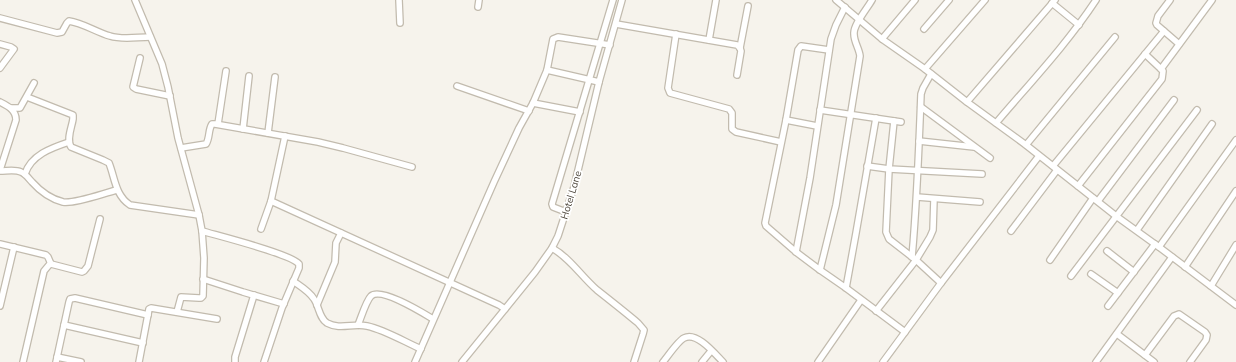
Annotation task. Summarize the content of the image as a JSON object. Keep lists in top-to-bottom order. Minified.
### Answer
{"streets":{"street":["Hotel Lane"]}}
